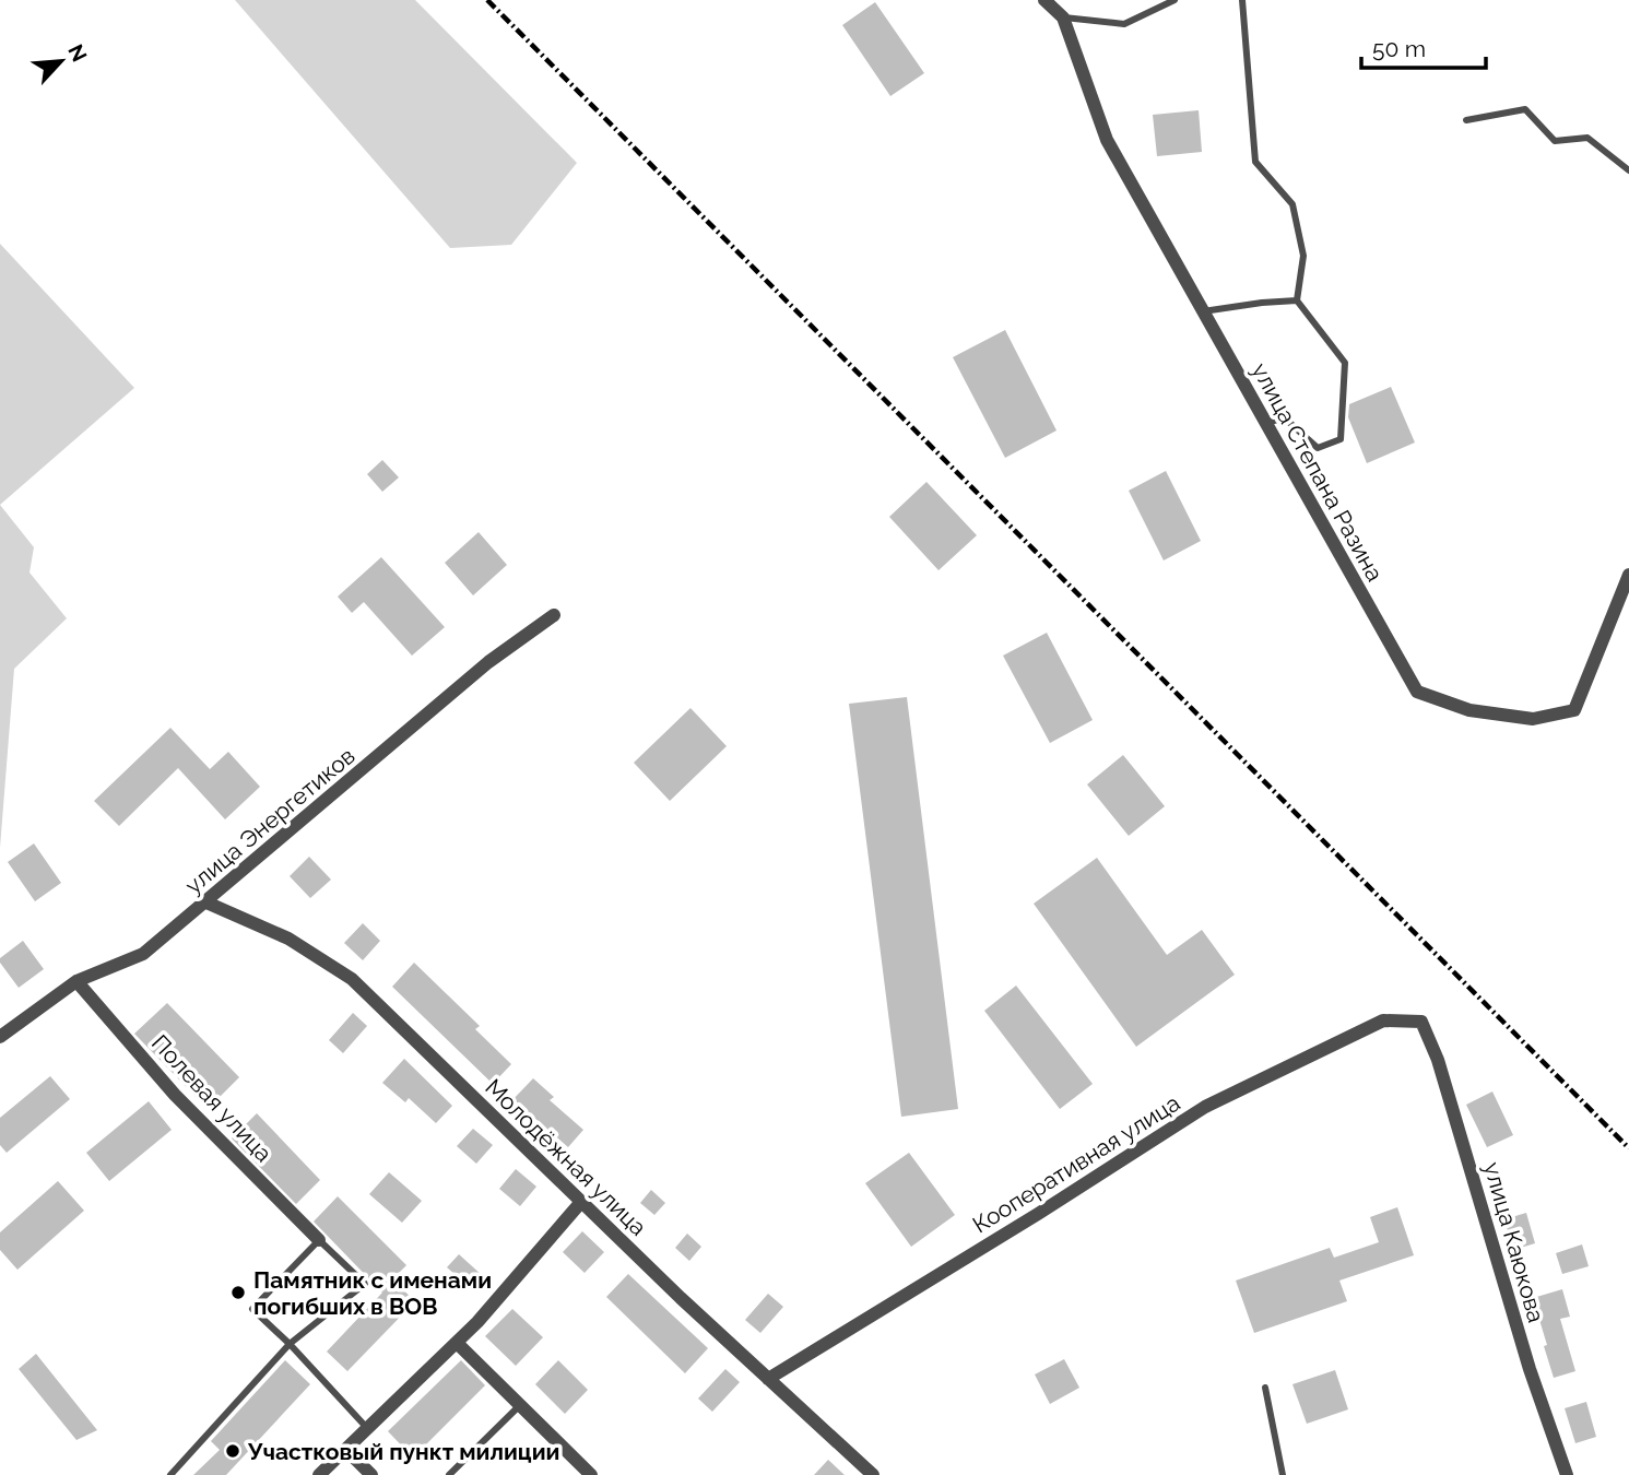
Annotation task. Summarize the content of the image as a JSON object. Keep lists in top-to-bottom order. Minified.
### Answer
{"streets":{"street":["улица Степана Разина","улица Энергетиков","Полевая улица","Молодёжная улица","Кооперативная улица","улица Каюкова"]},"crossings":[["улица Энергетиков","Полевая улица"],["улица Энергетиков","Молодёжная улица"],["Молодёжная улица","Кооперативная улица"],["Кооперативная улица","улица Каюкова"]],"places":["Памятник с именами погибших в ВОВ","Участковый пункт милиции"],"scale_bar":"50 m","north":"top right"}
